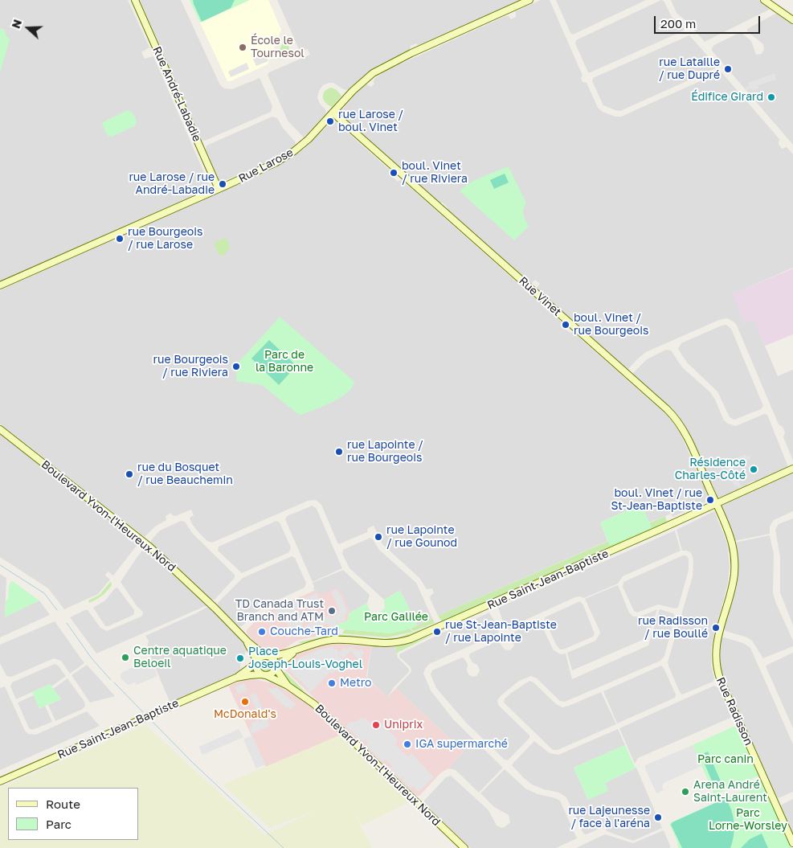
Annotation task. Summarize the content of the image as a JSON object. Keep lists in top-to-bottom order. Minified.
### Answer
{"streets":{"street":["Rue André-Labadie","Rue Larose","Rue Vinet","Boulevard Yvon-l'Heureux Nord","Rue Saint-Jean-Baptiste","Rue Radisson"]},"crossings":[["Rue André-Labadie","Rue Larose"],["Rue Larose","Rue Vinet"],["Rue Vinet","Rue Saint-Jean-Baptiste"],["Rue Vinet","Rue Radisson"],["Boulevard Yvon-l'Heureux Nord","Rue Saint-Jean-Baptiste"],["Rue Saint-Jean-Baptiste","Rue Radisson"]],"parks":["Parc de la Baronne","Parc Galilée","Parc canin","Parc Lorne-Worsley"],"places":["École le Tournesol","rue Lataille / rue Dupré","Édifice Girard","rue Larose / boul. Vinet","boul. Vinet / rue Riviera","rue Larose / rue André-Labadie","rue Bourgeois / rue Larose","boul. Vinet / rue Bourgeois","rue Bourgeois / rue Riviera","rue Lapointe / rue Bourgeois","Résidence Charles-Côté","rue du Bosquet / rue Beauchemin","boul. Vinet / rue St-Jean-Baptiste","rue Lapointe / rue Gounod","TD Canada Trust Branch and ATM","rue Radisson / rue Boullé","Couche-Tard","rue St-Jean-Baptiste / rue Lapointe","Centre aquatique Beloeil","Place Joseph-Louis-Voghel","Metro","McDonald's","Uniprix","IGA supermarché","Arena André Saint-Laurent","rue Lajeunesse / face à l'aréna"],"legend":["Route","Parc"],"scale_bar":"200 m","north":"left"}
